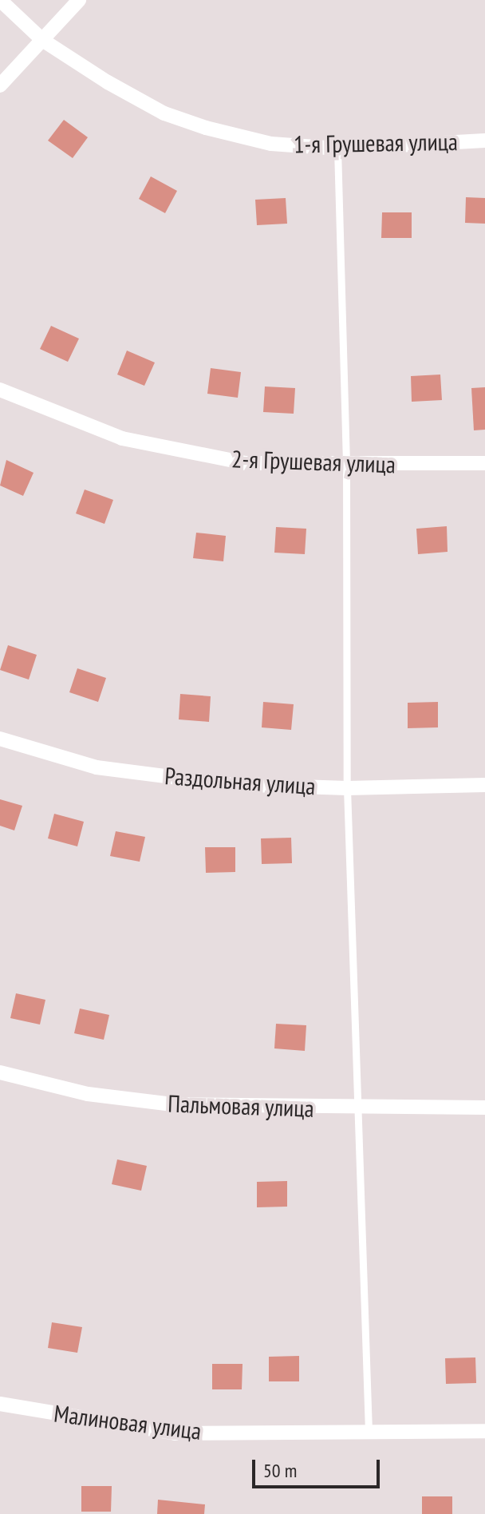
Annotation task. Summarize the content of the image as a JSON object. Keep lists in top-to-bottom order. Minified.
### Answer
{"streets":{"street":["1-я Грушевая улица","2-я Грушевая улица","Раздольная улица","Пальмовая улица","Малиновая улица"]},"scale_bar":"50 m"}
